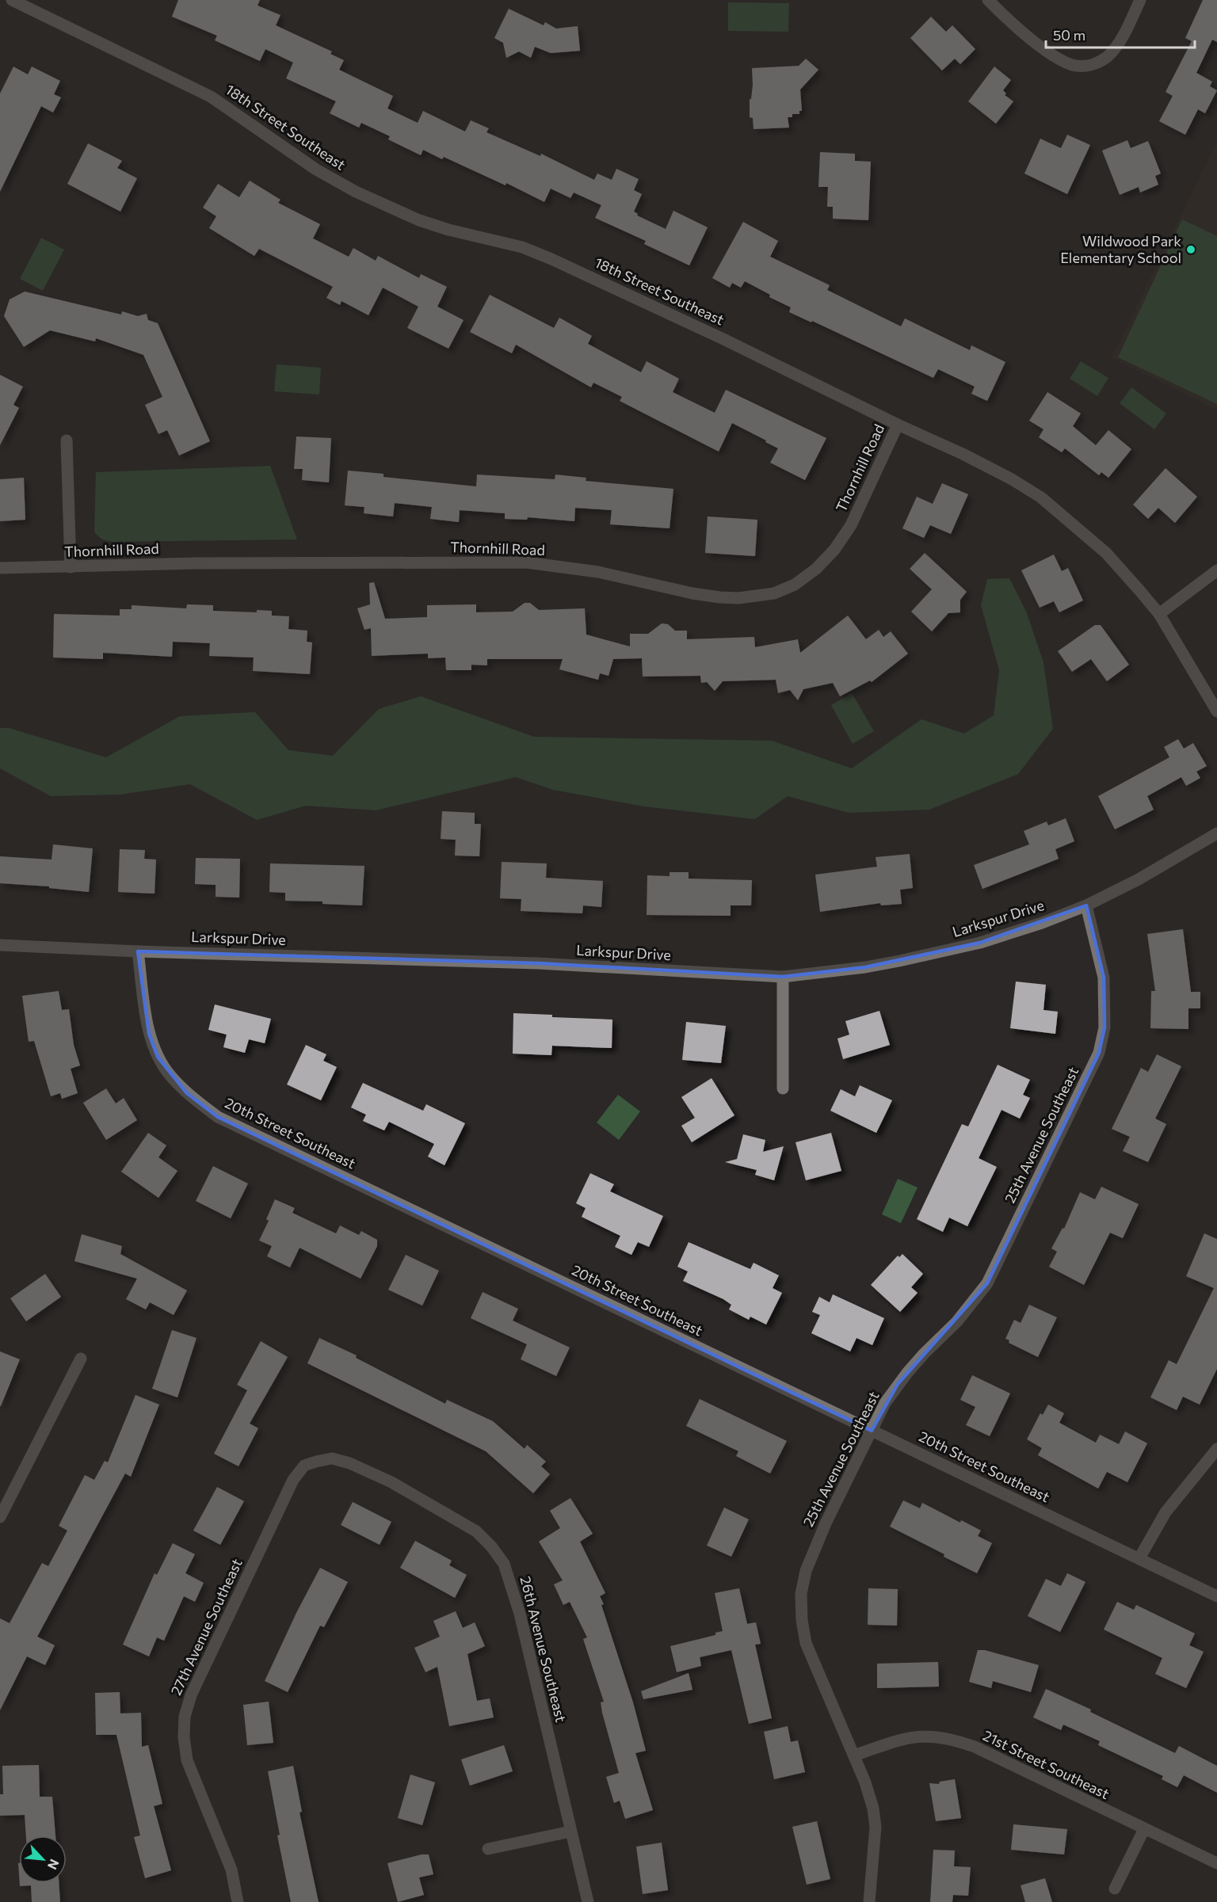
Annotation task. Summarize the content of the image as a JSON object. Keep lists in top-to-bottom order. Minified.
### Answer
{"streets":{"street":["18th Street Southeast","Thornhill Road","Larkspur Drive","20th Street Southeast","25th Avenue Southeast","27th Avenue Southeast","26th Avenue Southeast","21st Street Southeast"]},"crossings":[["18th Street Southeast","Thornhill Road"],["Larkspur Drive","20th Street Southeast"],["Larkspur Drive","25th Avenue Southeast"],["20th Street Southeast","25th Avenue Southeast"],["25th Avenue Southeast","21st Street Southeast"],["27th Avenue Southeast","26th Avenue Southeast"]],"places":["Wildwood Park Elementary School"],"scale_bar":"50 m","north":"bottom right"}
